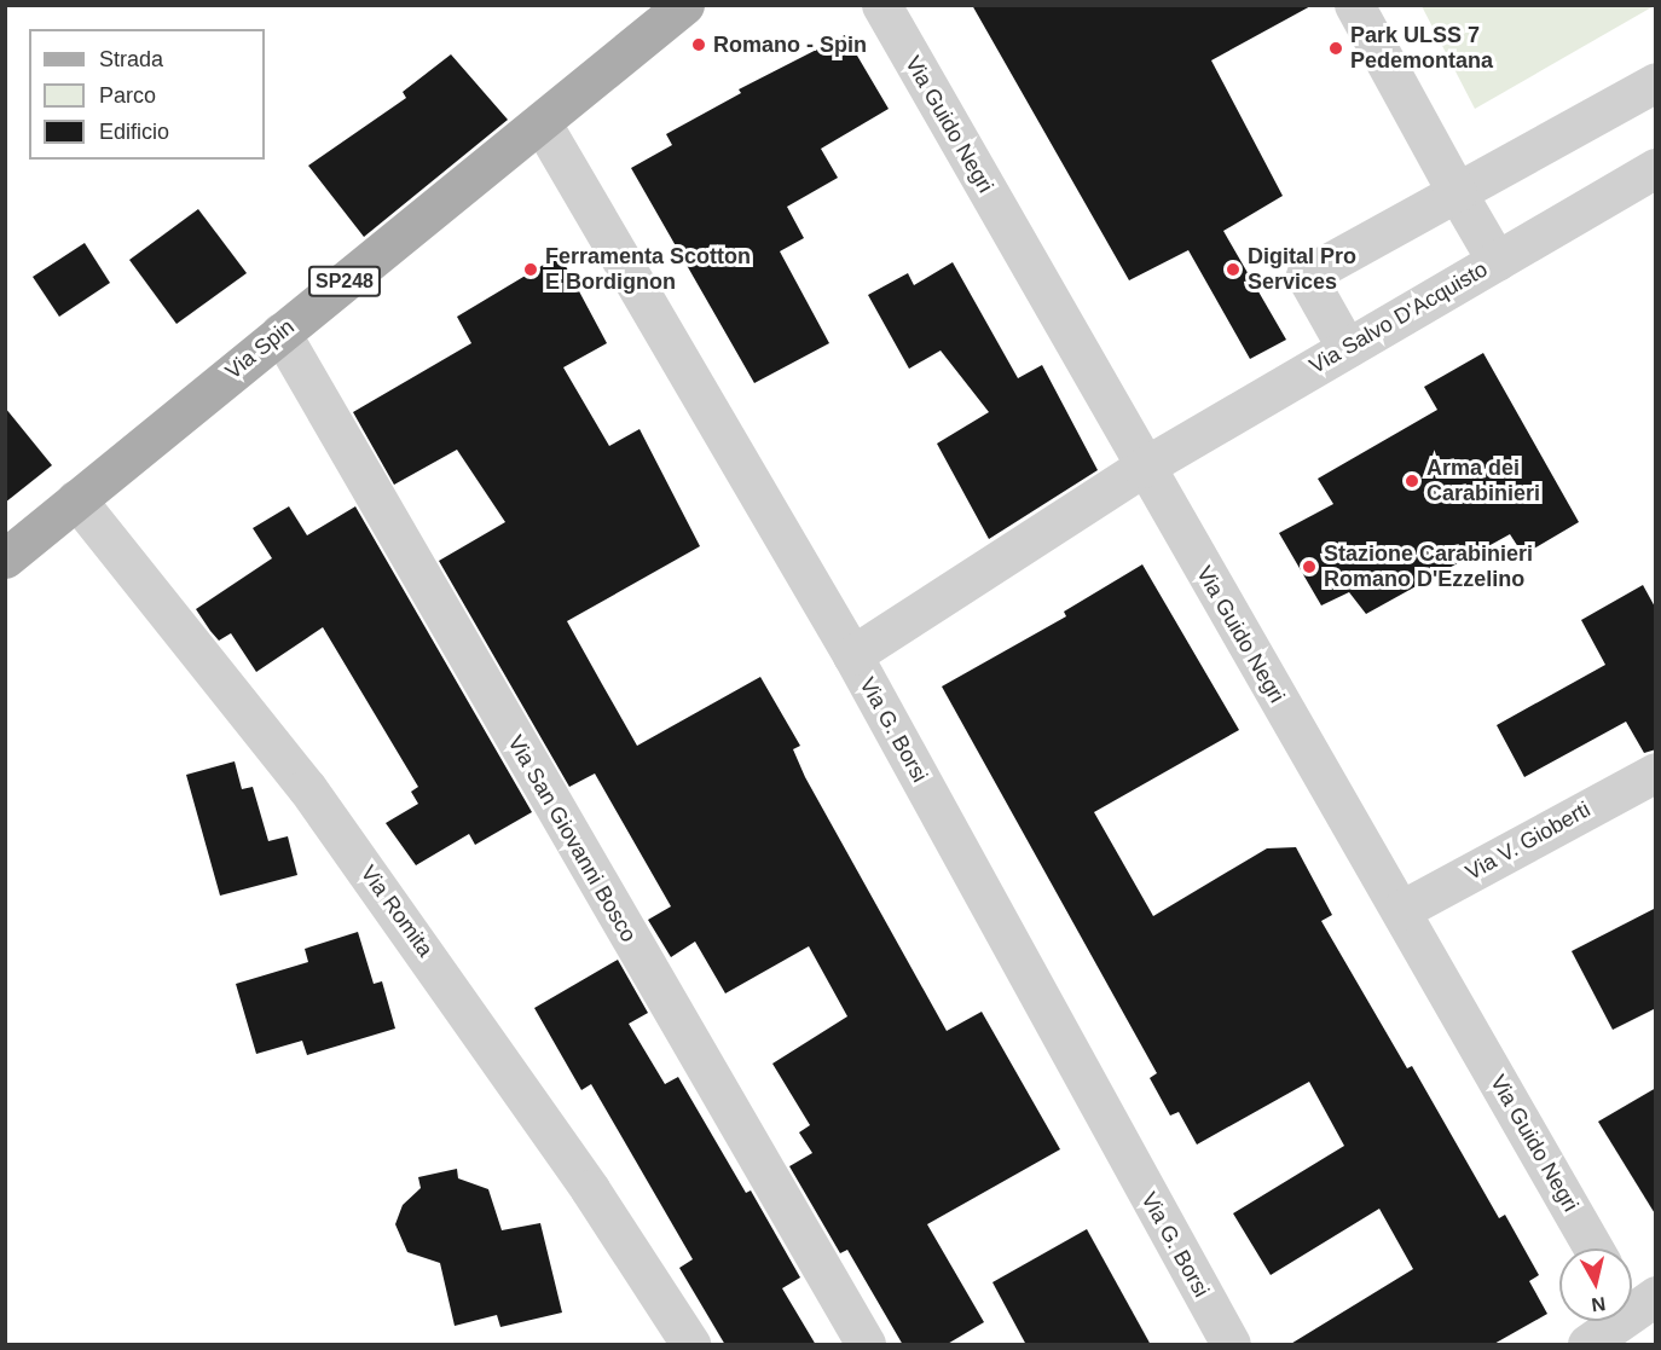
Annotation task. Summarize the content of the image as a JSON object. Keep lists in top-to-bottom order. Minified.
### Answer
{"streets":{"main road":["SP248","Via Spin"],"street":["Via Guido Negri","Via Salvo D'Acquisto","Via G. Borsi","Via San Giovanni Bosco","Via V. Gioberti","Via Romita"]},"crossings":[["Via Guido Negri","Via Salvo D'Acquisto"],["Via Guido Negri","Via V. Gioberti"],["Via Salvo D'Acquisto","Via G. Borsi"],["Via Spin","Via G. Borsi"],["Via Spin","Via San Giovanni Bosco"],["Via Spin","Via Romita"]],"places":["Romano - Spin","Park ULSS 7 Pedemontana","Ferramenta Scotton E Bordignon","Digital Pro Services","Arma dei Carabinieri","Stazione Carabinieri Romano D'Ezzelino"],"legend":["Strada","Parco","Edificio"],"north":"bottom"}
